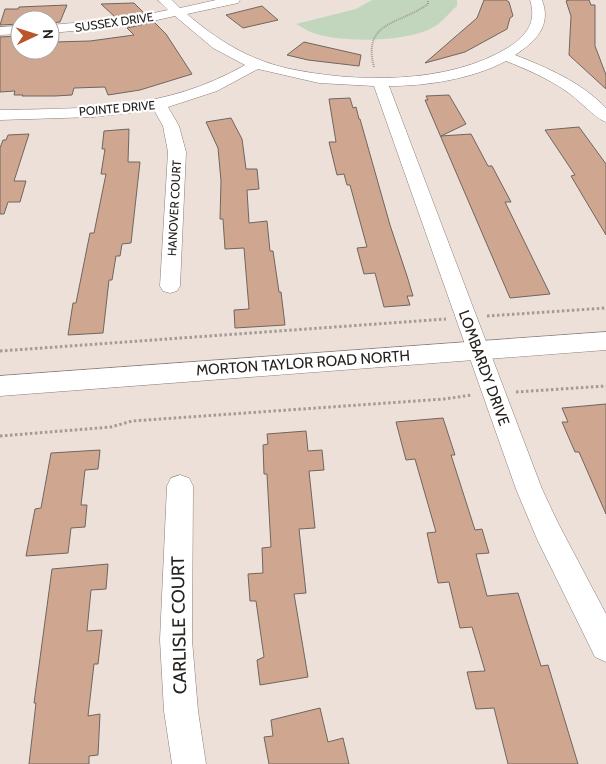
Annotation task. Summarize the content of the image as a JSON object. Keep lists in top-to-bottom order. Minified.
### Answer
{"streets":{"street":["SUSSEX DRIVE","POINTE DRIVE","HANOVER COURT","MORTON TAYLOR ROAD NORTH","LOMBARDY DRIVE","CARLISLE COURT"]},"crossings":[["POINTE DRIVE","HANOVER COURT"],["MORTON TAYLOR ROAD NORTH","LOMBARDY DRIVE"]],"north":"right"}
